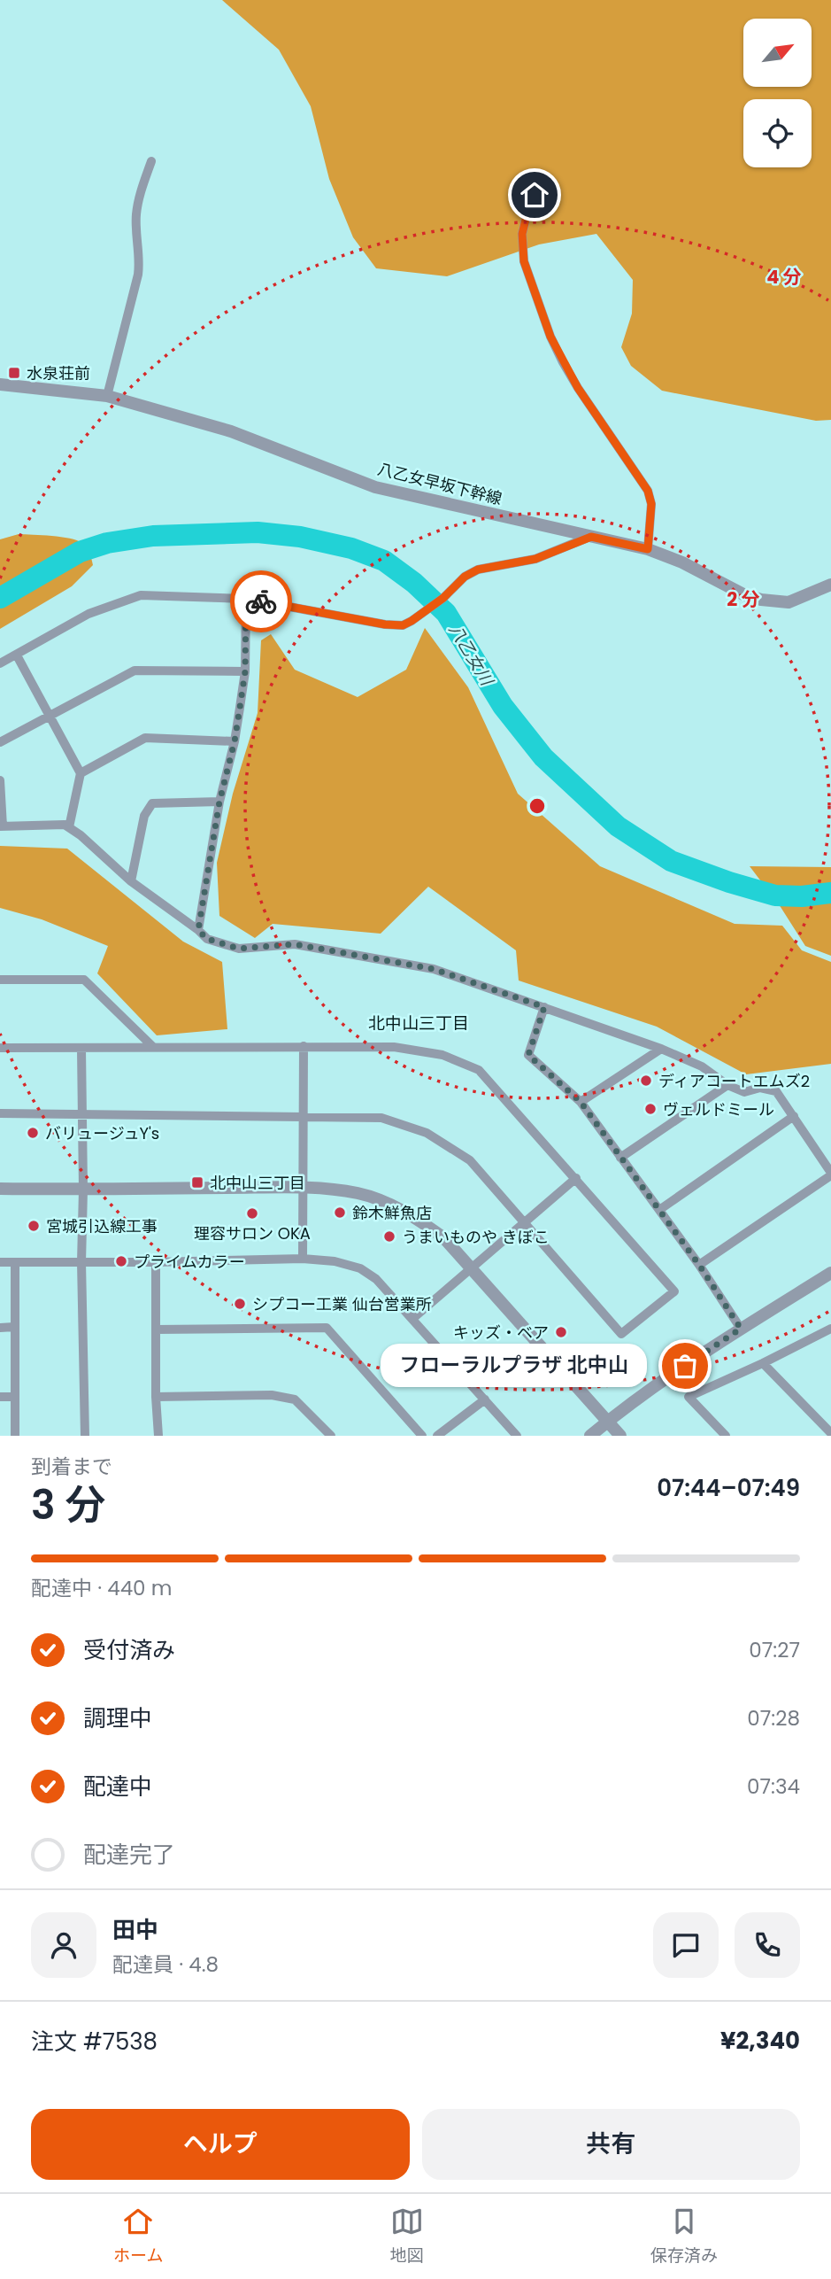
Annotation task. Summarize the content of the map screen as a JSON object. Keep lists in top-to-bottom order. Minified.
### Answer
{"streets":{"street":["八乙女早坂下幹線"]},"districts":["北中山三丁目"],"water":["八乙女川"],"places":{"transit":["水泉荘前","北中山三丁目"],"other":["ディアコートエムズ2","ヴェルドミール","バリュージュY's","鈴木鮮魚店","理容サロン OKA","宮城引込線工事","うまいものや きぼこ","プライムカラー","シプコー工業 仙台営業所","キッズ・ベア","フローラルプラザ 北中山"]},"north":"top right","page":{"bubble":"フローラルプラザ 北中山","heading":["3 分","到着まで","07:44–07:49"],"panel":["田中","配達員 · 4.8","注文 #7538","¥2,340"],"bar":"配達中 · 440 m","list":[["受付済み","07:27"],["調理中","07:28"],["配達中","07:34"],"配達完了"],"buttons":["ヘルプ","共有"],"tabs":["ホーム","地図","保存済み"]},"rings":["4 分","2 分"]}
